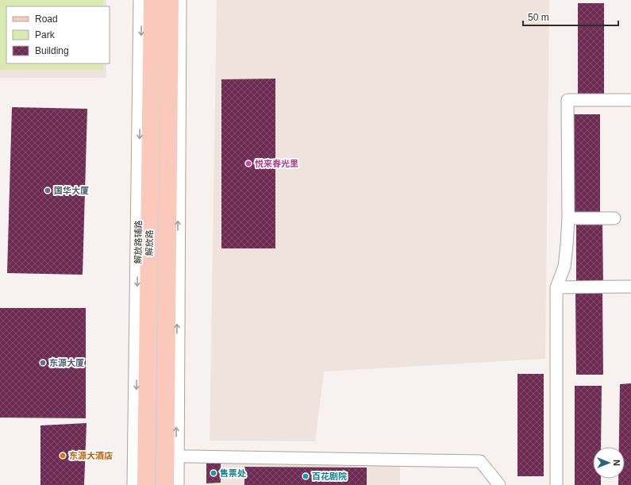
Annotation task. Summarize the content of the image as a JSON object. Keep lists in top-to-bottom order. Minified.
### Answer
{"streets":{"main road":["解放路"],"street":["解放路辅路"]},"places":["悦来春光里","国华大厦","东源大厦","东源大酒店","售票处","百花剧院"],"legend":["Road","Park","Building"],"scale_bar":"50 m","north":"right"}
